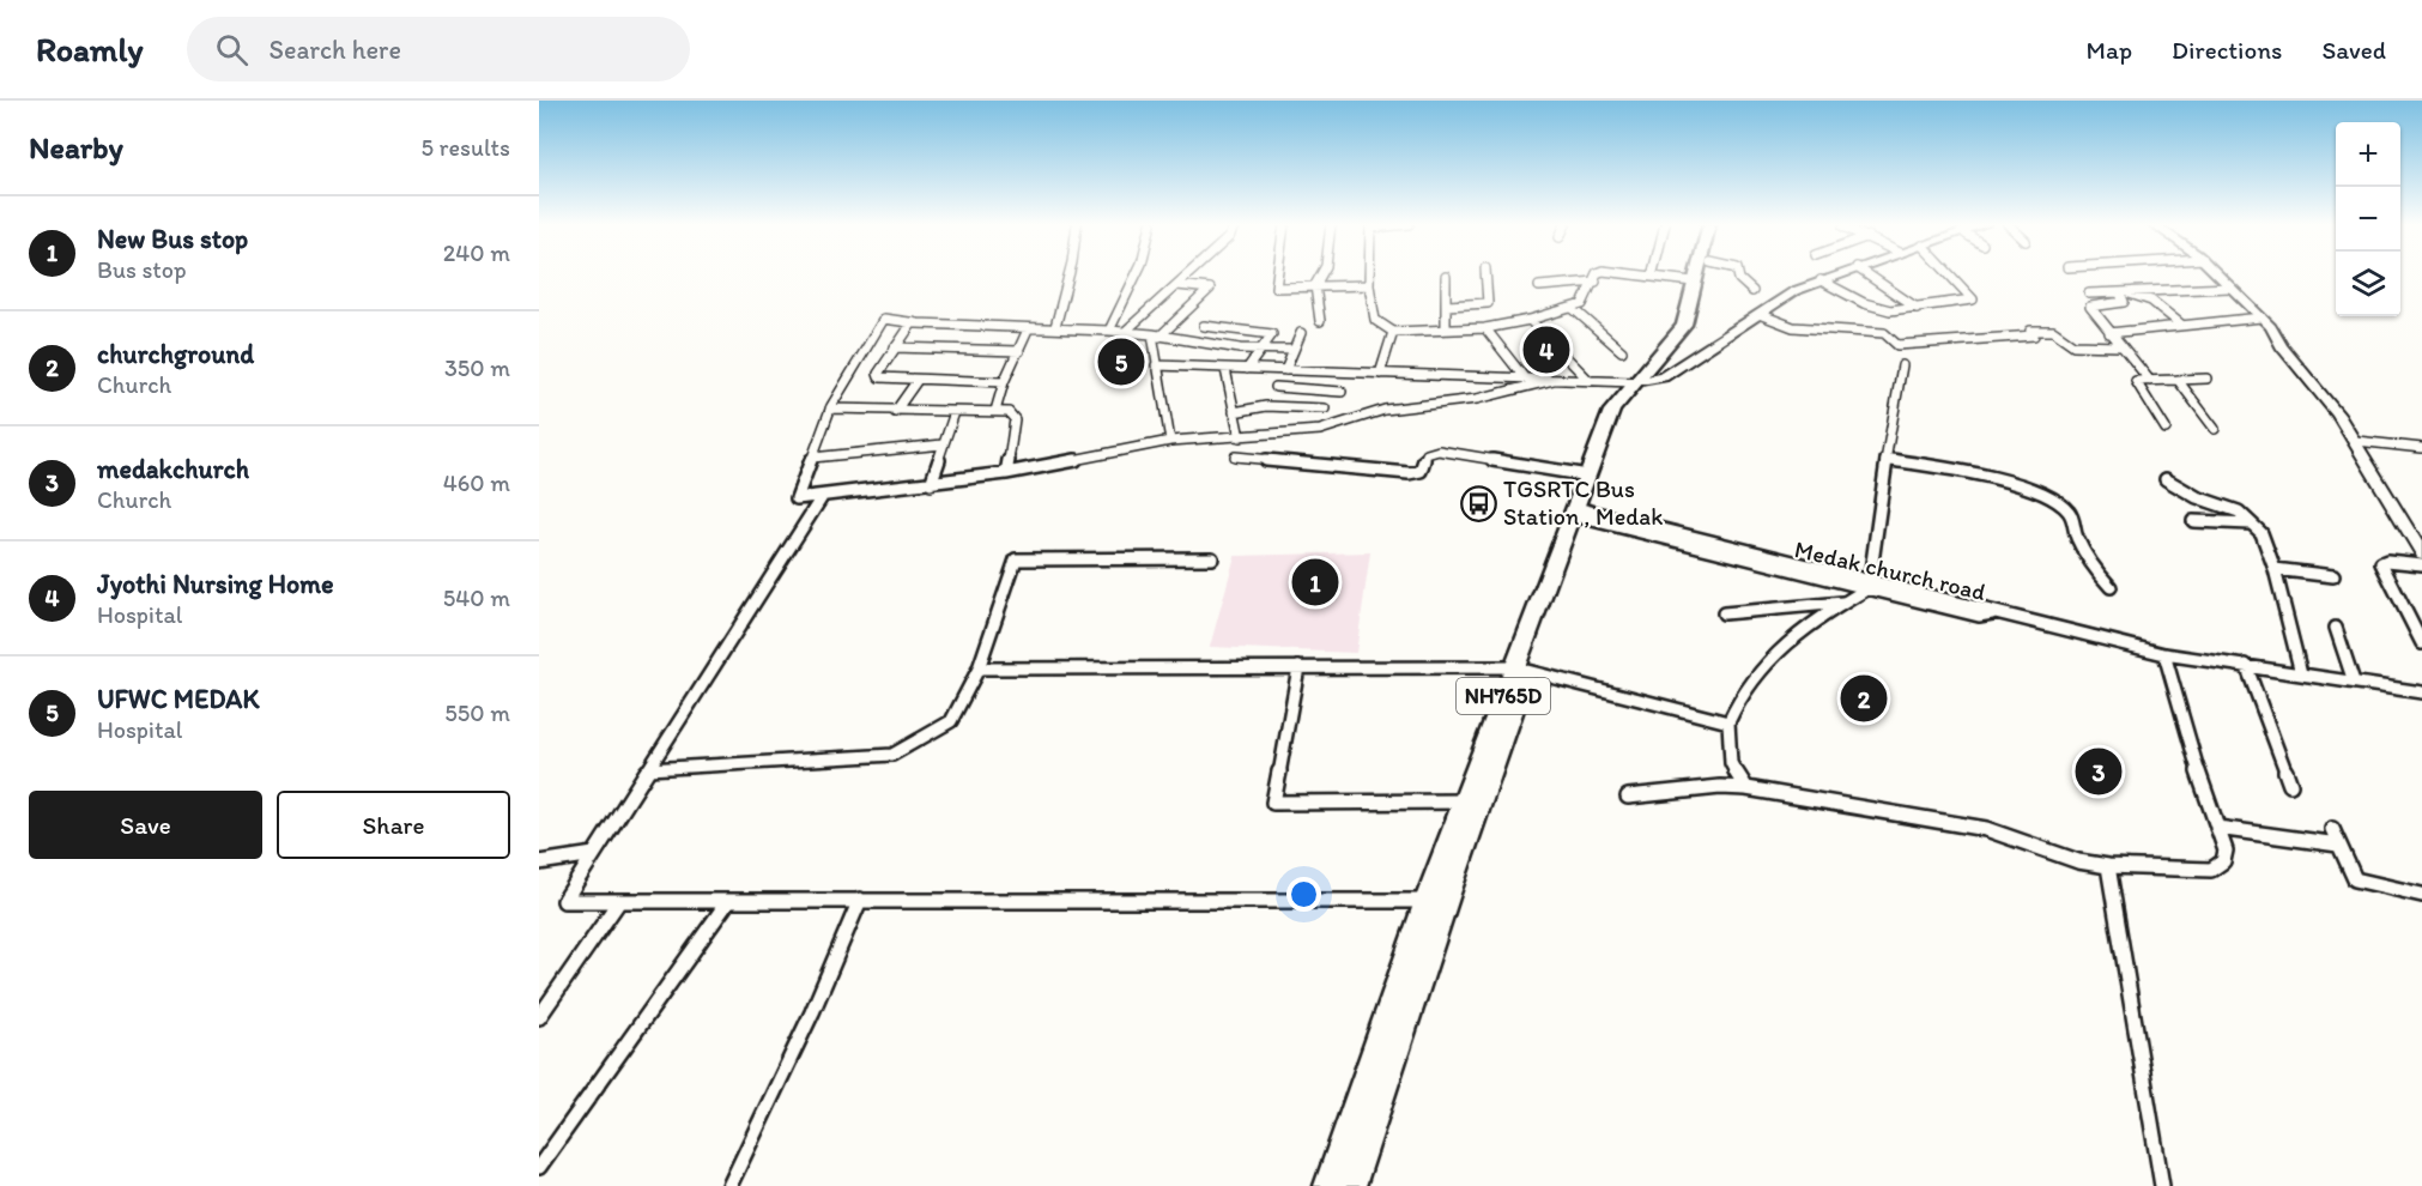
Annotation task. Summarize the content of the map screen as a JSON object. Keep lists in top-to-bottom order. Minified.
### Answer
{"streets":{"highway":["NH765D"],"street":["Medak church road"]},"crossings":[["Medak church road","NH765D"]],"places":{"bus stop":["TGSRTC Bus Station , Medak"]},"page":{"header":"Roamly","search":"Search here","nav":["Map","Directions","Saved"],"heading":["Nearby","5 results"],"map_buttons":["+","−"],"list":[{"mark":"1","name":"New Bus stop","note":"Bus stop","value":"240 m"},{"mark":"2","name":"churchground","note":"Church","value":"350 m"},{"mark":"3","name":"medakchurch","note":"Church","value":"460 m"},{"mark":"4","name":"Jyothi Nursing Home","note":"Hospital","value":"540 m"},{"mark":"5","name":"UFWC MEDAK","note":"Hospital","value":"550 m"}],"pins":["4","5","1","2","3"],"buttons":["Save","Share"]}}
